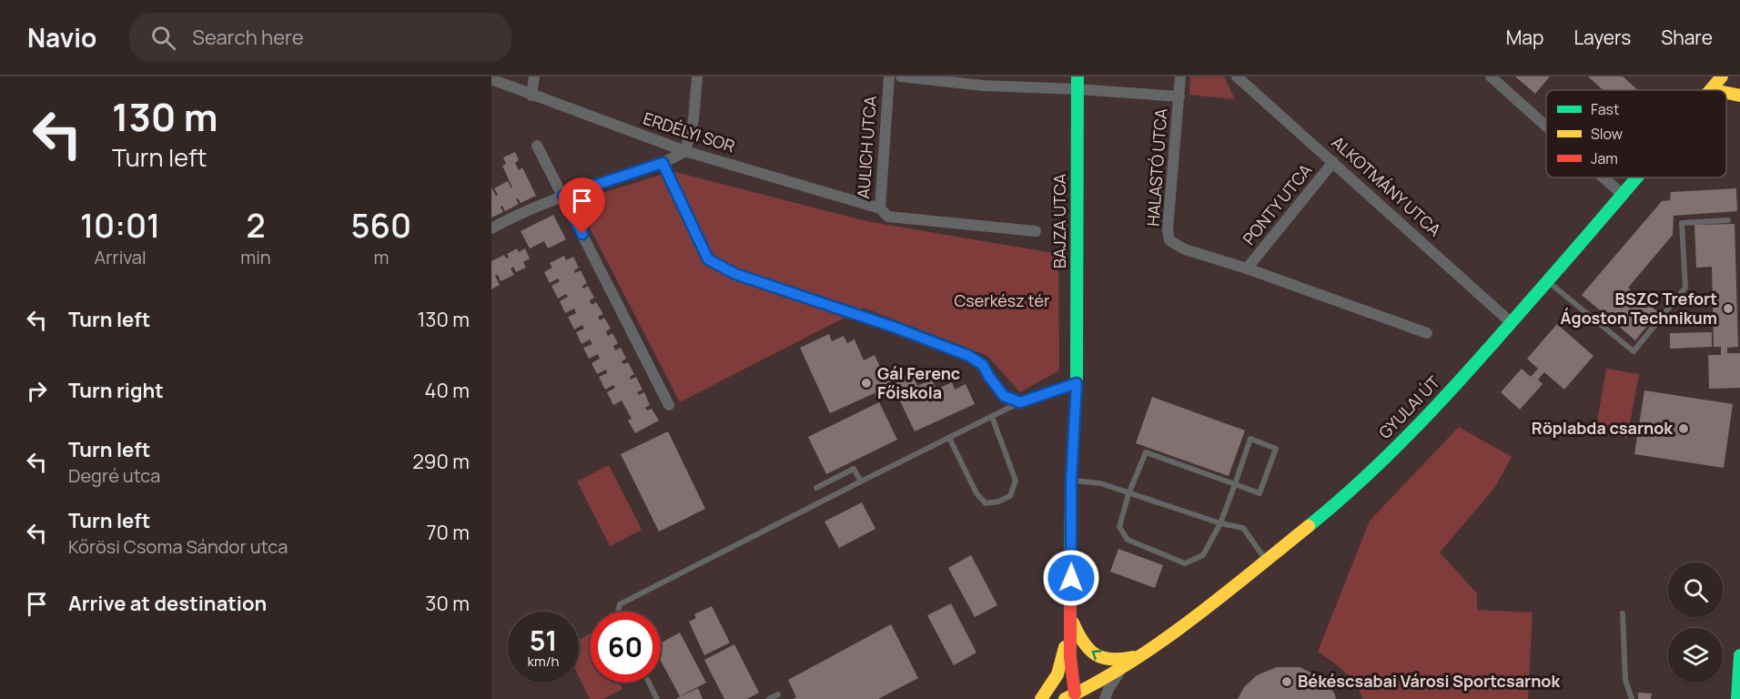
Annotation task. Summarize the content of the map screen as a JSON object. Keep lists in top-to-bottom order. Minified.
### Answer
{"streets":{"main road":["BAJZA UTCA","GYULAI ÚT"],"street":["ERDÉLYI SOR","AULICH UTCA","HALASTÓ UTCA","ALKOTMÁNY UTCA","PONTY UTCA"]},"crossings":[["ERDÉLYI SOR","AULICH UTCA"],["HALASTÓ UTCA","PONTY UTCA"],["ALKOTMÁNY UTCA","PONTY UTCA"],["ALKOTMÁNY UTCA","GYULAI ÚT"],["BAJZA UTCA","GYULAI ÚT"]],"parks":["Cserkész tér"],"places":["BSZC Trefort Ágoston Technikum","Gál Ferenc Főiskola","Röplabda csarnok","Békéscsabai Városi Sportcsarnok"],"legend":["Fast","Slow","Jam"],"page":{"header":"Navio","search":"Search here","nav":["Map","Layers","Share"],"turn":["130 m","Turn left"],"eta":["10:01","Arrival","2","min","560","m"],"list":[{"name":"Turn left","value":"130 m"},{"name":"Turn right","value":"40 m"},{"name":"Turn left","note":"Degré utca","value":"290 m"},{"name":"Turn left","note":"Kőrösi Csoma Sándor utca","value":"70 m"},{"name":"Arrive at destination","value":"30 m"}],"speed":"51 km/h","limit":"60"}}
